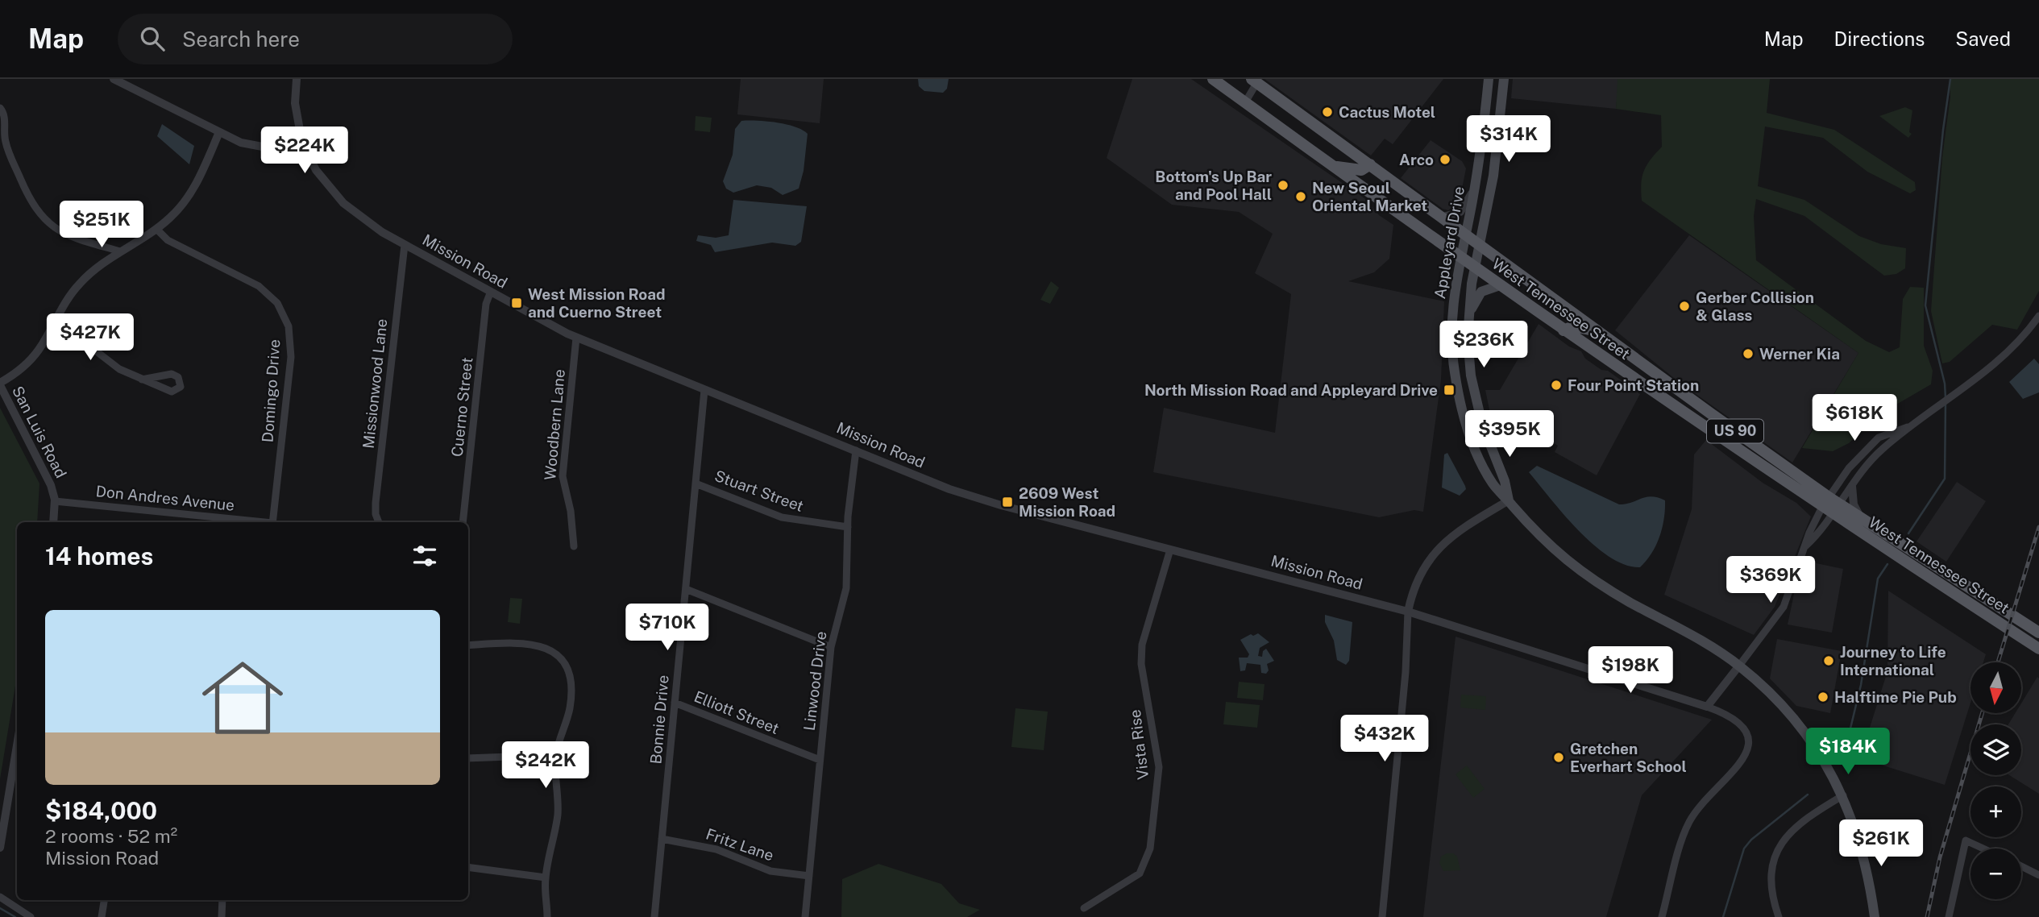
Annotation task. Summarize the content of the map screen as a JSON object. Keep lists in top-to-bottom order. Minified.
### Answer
{"streets":{"main road":["Appleyard Drive","West Tennessee Street","US 90"],"street":["Mission Road","Missionwood Lane","Domingo Drive","Cuerno Street","Woodbern Lane","San Luis Road","Stuart Street","Don Andres Avenue","Linwood Drive","Elliott Street","Bonnie Drive","Vista Rise","Fritz Lane"]},"crossings":[["Appleyard Drive","West Tennessee Street"],["Mission Road","Missionwood Lane"],["Mission Road","Cuerno Street"],["Mission Road","Woodbern Lane"],["Mission Road","Linwood Drive"],["Mission Road","Bonnie Drive"],["Mission Road","Vista Rise"],["San Luis Road","Don Andres Avenue"],["Stuart Street","Linwood Drive"],["Stuart Street","Bonnie Drive"],["Linwood Drive","Elliott Street"],["Linwood Drive","Fritz Lane"],["Elliott Street","Bonnie Drive"],["Bonnie Drive","Fritz Lane"]],"places":{"other":["Cactus Motel","Arco","Bottom's Up Bar and Pool Hall","New Seoul Oriental Market","Gerber Collision & Glass","Werner Kia","Four Point Station","Journey to Life International","Halftime Pie Pub","Gretchen Everhart School"],"transit":["West Mission Road and Cuerno Street","North Mission Road and Appleyard Drive","2609 West Mission Road"]},"north":"bottom","page":{"header":"Map","search":"Search here","nav":["Map","Directions","Saved"],"price":["$314K","$224K","$251K","$427K","$236K","$618K","$395K","$369K","$710K","$198K","$432K","$184K","$242K","$261K"],"heading":"14 homes","list":[{"name":"$184,000","note":"2 rooms · 52 m² · Mission Road"}],"map_buttons":["+","−"]}}
